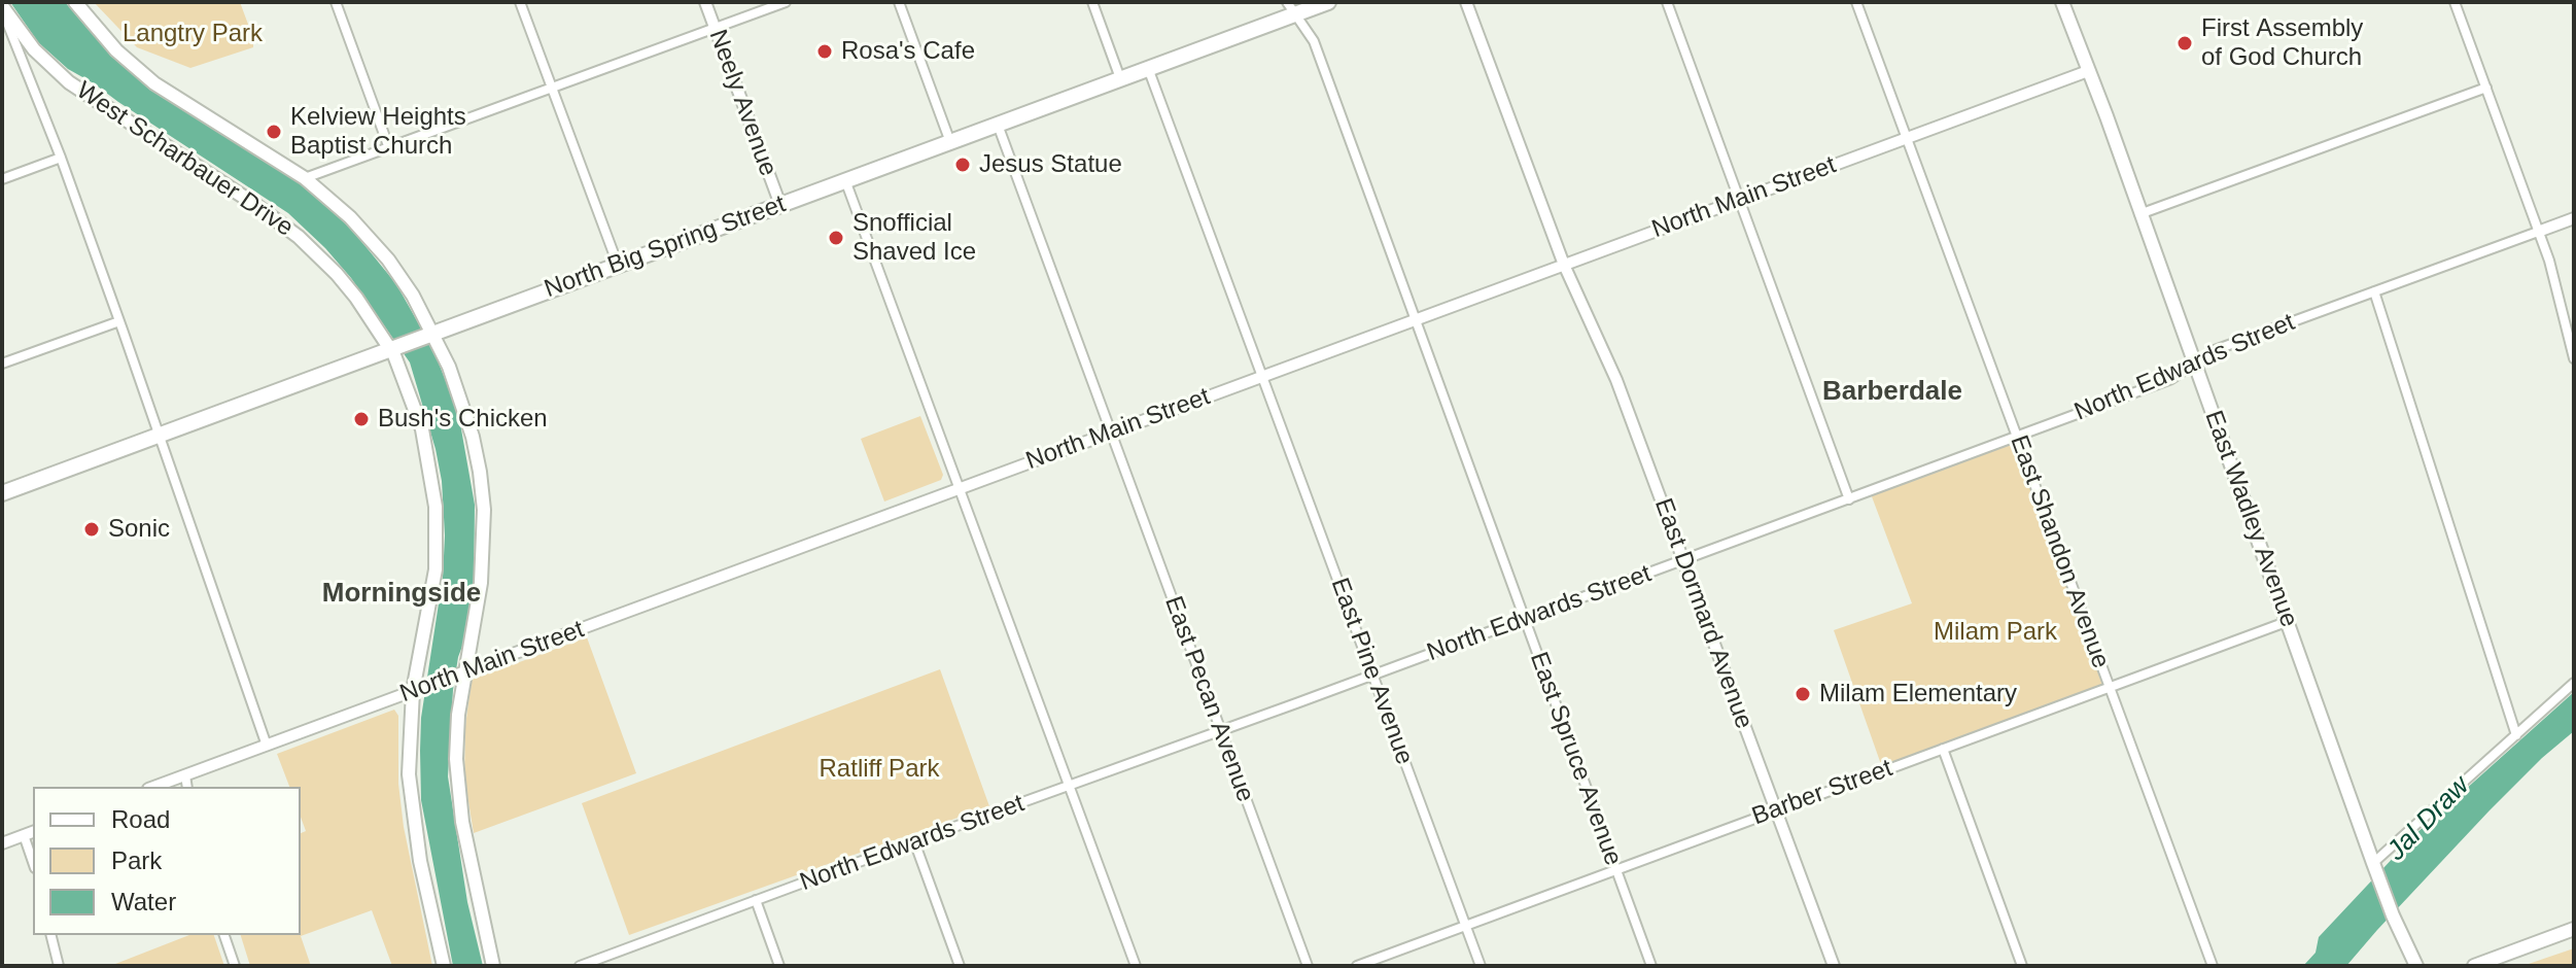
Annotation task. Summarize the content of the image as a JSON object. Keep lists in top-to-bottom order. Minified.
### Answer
{"streets":{"highway":["North Big Spring Street"],"main road":["West Scharbauer Drive","East Wadley Avenue"],"street":["Neely Avenue","North Main Street","North Edwards Street","East Shandon Avenue","East Dormard Avenue","East Pine Avenue","East Pecan Avenue","East Spruce Avenue","Barber Street"]},"crossings":[["Neely Avenue","North Big Spring Street"],["West Scharbauer Drive","North Main Street"],["West Scharbauer Drive","North Big Spring Street"],["North Main Street","East Wadley Avenue"],["North Main Street","East Shandon Avenue"],["North Main Street","East Dormard Avenue"],["North Main Street","East Pine Avenue"],["North Main Street","East Pecan Avenue"],["North Main Street","East Spruce Avenue"],["North Big Spring Street","East Pine Avenue"],["North Big Spring Street","East Pecan Avenue"],["North Big Spring Street","East Spruce Avenue"],["North Edwards Street","East Wadley Avenue"],["North Edwards Street","East Shandon Avenue"],["North Edwards Street","East Dormard Avenue"],["North Edwards Street","East Pine Avenue"],["North Edwards Street","East Pecan Avenue"],["North Edwards Street","East Spruce Avenue"],["East Wadley Avenue","Barber Street"],["East Shandon Avenue","Barber Street"],["East Dormard Avenue","Barber Street"],["East Pine Avenue","Barber Street"],["East Spruce Avenue","Barber Street"]],"districts":["Barberdale","Morningside"],"water":["Jal Draw"],"parks":["Langtry Park","Milam Park","Ratliff Park"],"places":["First Assembly of God Church","Rosa's Cafe","Kelview Heights Baptist Church","Jesus Statue","Snofficial Shaved Ice","Bush's Chicken","Sonic","Milam Elementary"],"legend":["Road","Park","Water"]}
